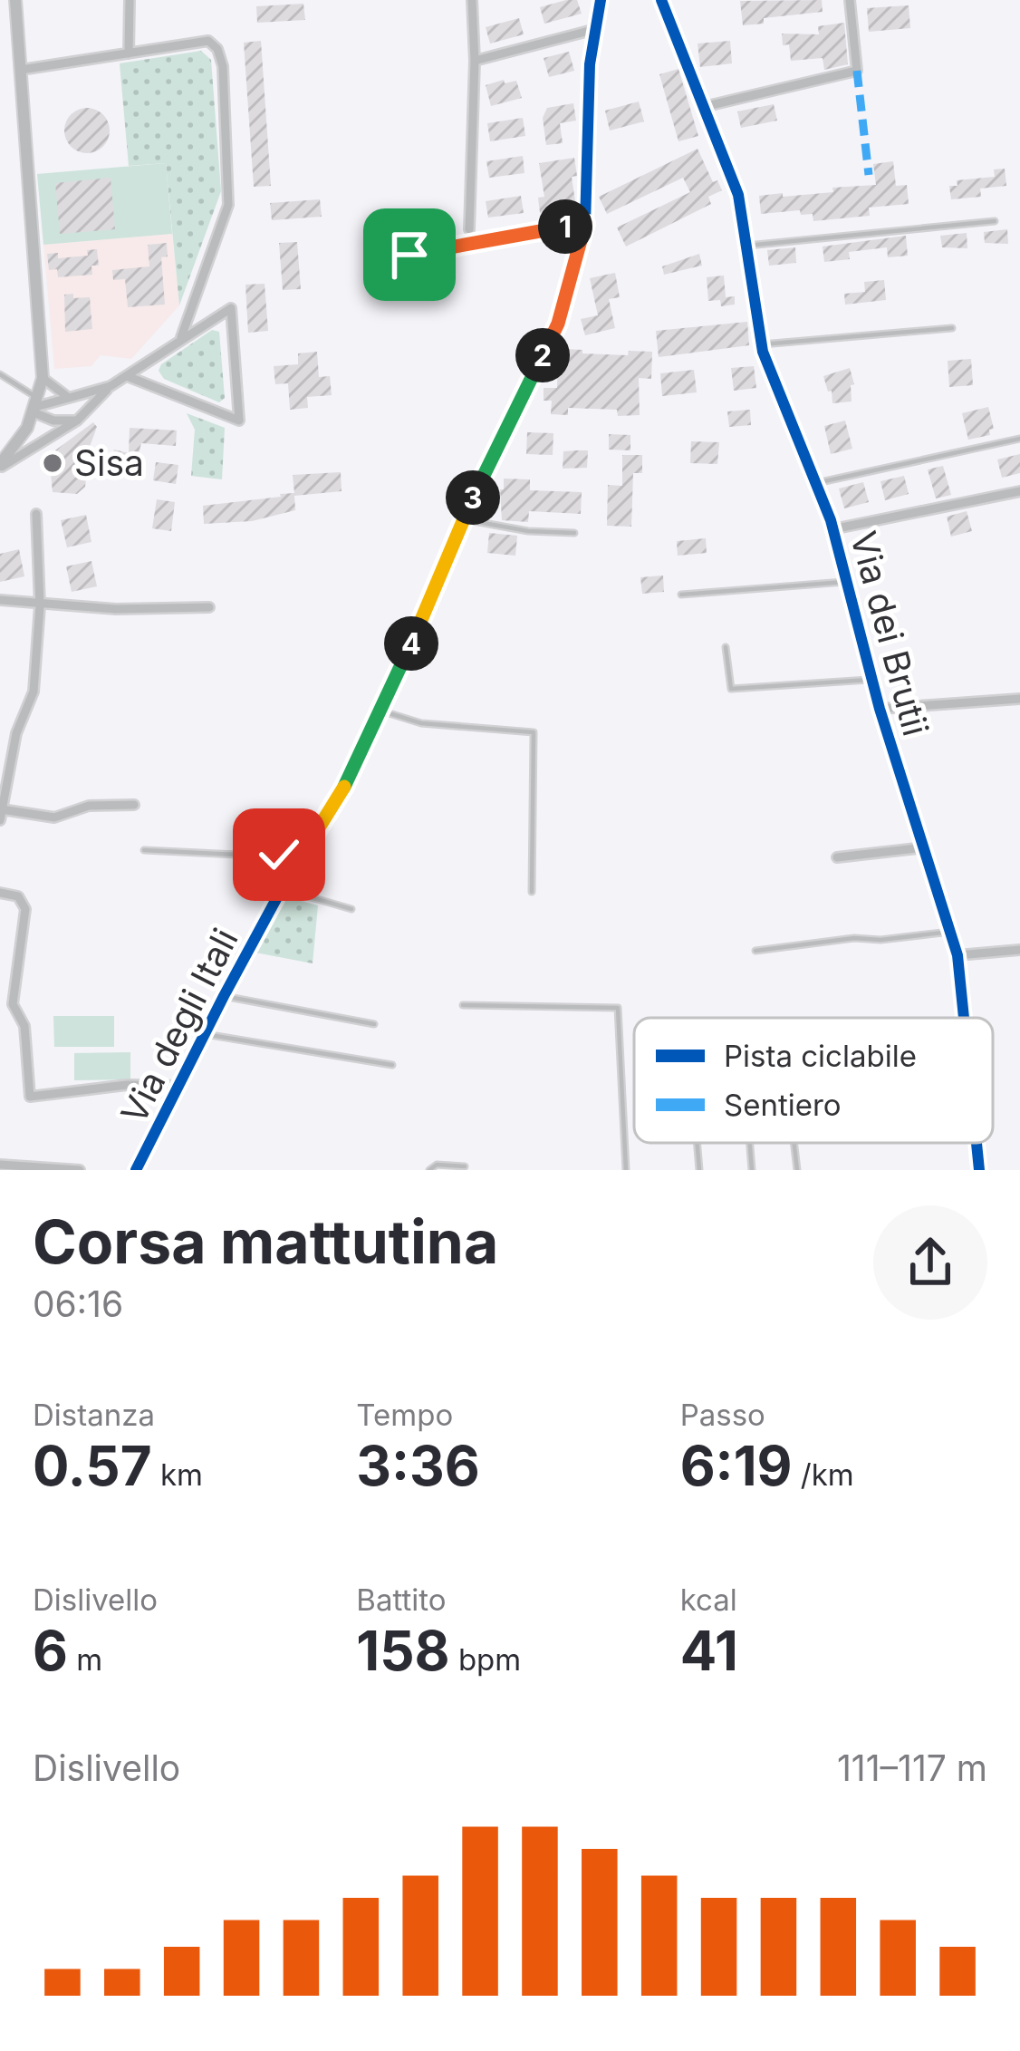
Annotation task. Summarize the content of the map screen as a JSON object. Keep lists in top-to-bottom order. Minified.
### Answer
{"streets":{"street":["Via dei Brutii","Via degli Itali"]},"places":["Sisa"],"legend":["Pista ciclabile","Sentiero"],"page":{"pins":["1","2","3","4"],"heading":["Corsa mattutina","06:16"],"stats":[["Distanza","0.57 km"],["Tempo","3:36"],["Passo","6:19 /km"],["Dislivello","6 m"],["Battito","158 bpm"],["kcal","41"]],"chart":["Dislivello","111–117 m"]}}
